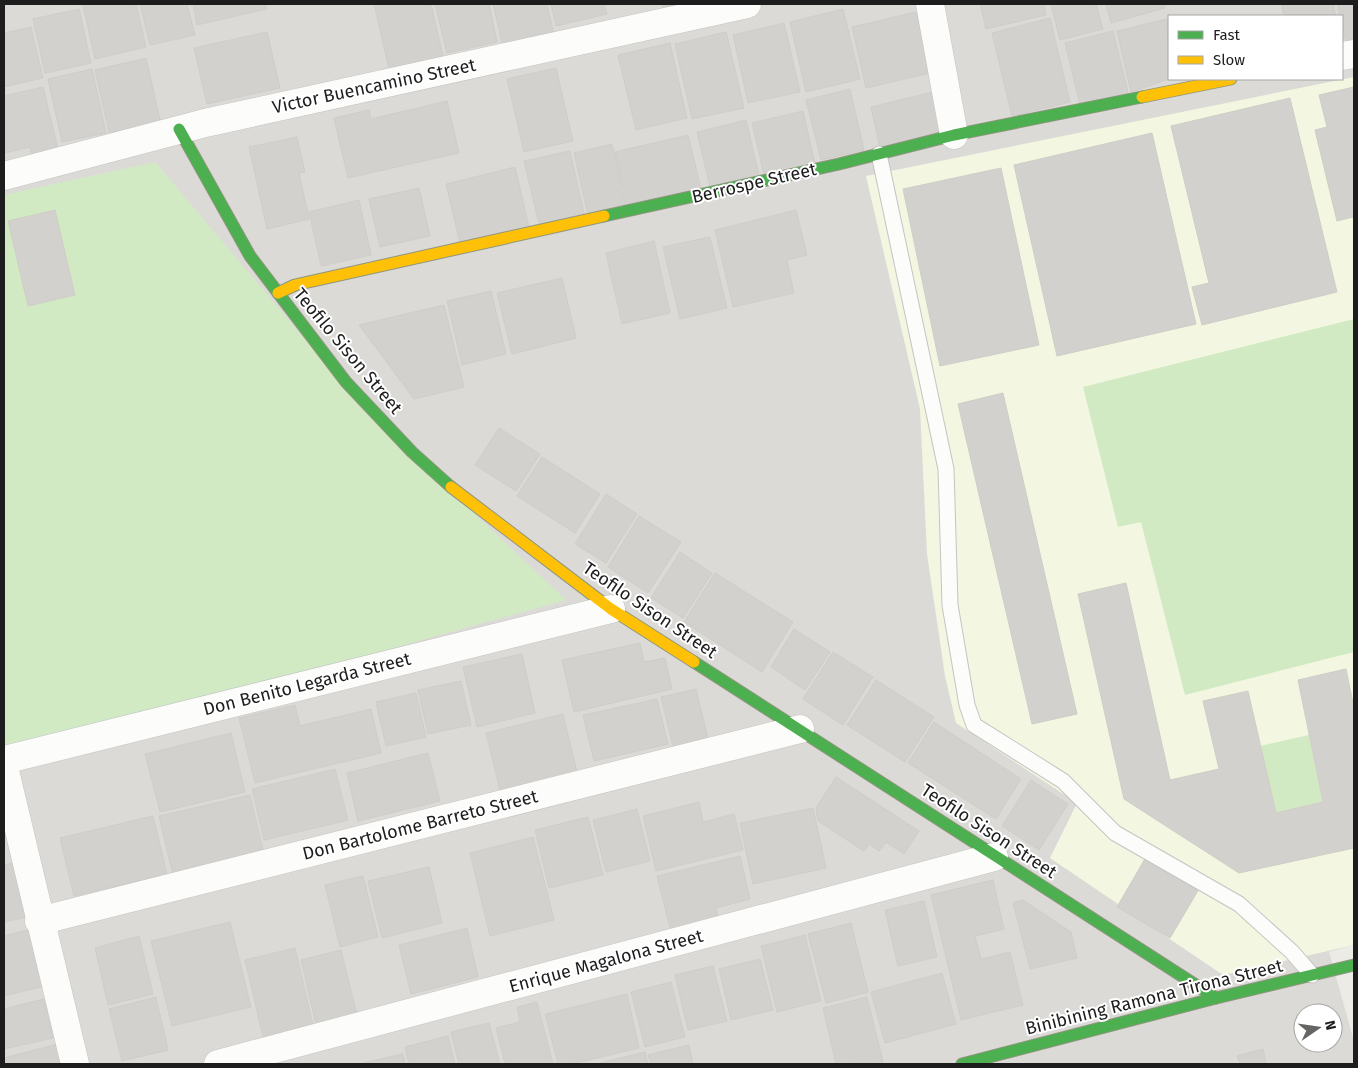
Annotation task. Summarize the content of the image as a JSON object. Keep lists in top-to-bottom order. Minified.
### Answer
{"streets":{"street":["Victor Buencamino Street","Berrospe Street","Teofilo Sison Street","Don Benito Legarda Street","Don Bartolome Barreto Street","Enrique Magalona Street","Binibining Ramona Tirona Street"]},"crossings":[["Victor Buencamino Street","Teofilo Sison Street"],["Berrospe Street","Teofilo Sison Street"],["Teofilo Sison Street","Don Benito Legarda Street"],["Teofilo Sison Street","Don Bartolome Barreto Street"],["Teofilo Sison Street","Enrique Magalona Street"],["Teofilo Sison Street","Binibining Ramona Tirona Street"]],"legend":["Fast","Slow"],"north":"right"}
